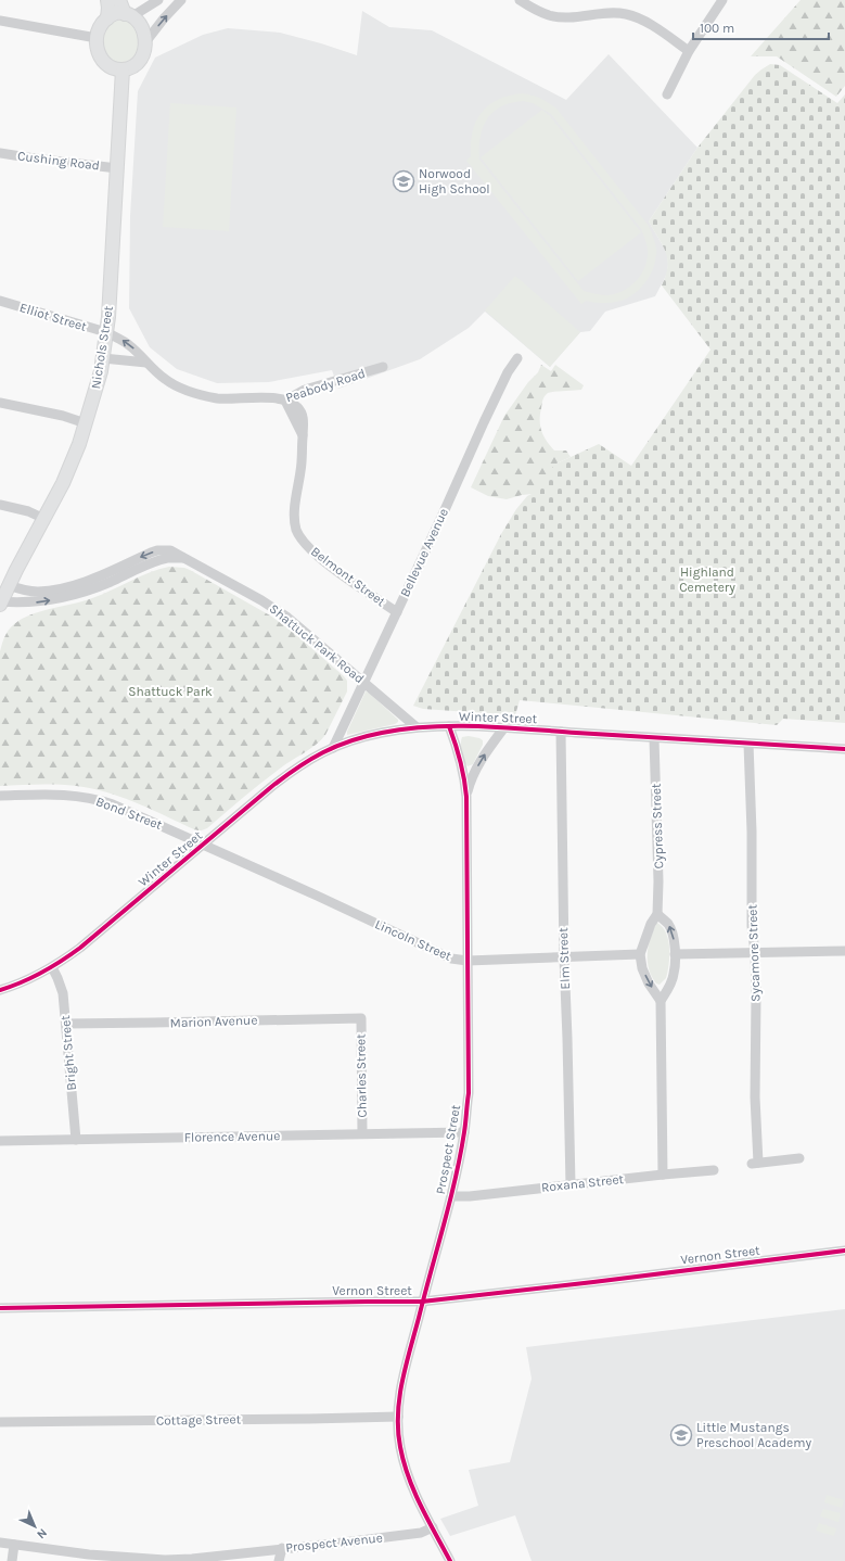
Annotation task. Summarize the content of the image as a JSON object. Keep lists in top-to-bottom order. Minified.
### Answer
{"streets":{"main road":["Nichols Street"],"street":["Cushing Road","Elliot Street","Peabody Road","Bellevue Avenue","Belmont Street","Shattuck Park Road","Winter Street","Bond Street","Cypress Street","Lincoln Street","Sycamore Street","Elm Street","Marion Avenue","Bright Street","Charles Street","Florence Avenue","Prospect Street","Roxana Street","Vernon Street","Cottage Street","Prospect Avenue"]},"crossings":[["Cushing Road","Nichols Street"],["Elliot Street","Nichols Street"],["Elliot Street","Peabody Road"],["Nichols Street","Peabody Road"],["Nichols Street","Shattuck Park Road"],["Peabody Road","Belmont Street"],["Bellevue Avenue","Belmont Street"],["Bellevue Avenue","Shattuck Park Road"],["Bellevue Avenue","Winter Street"],["Shattuck Park Road","Winter Street"],["Winter Street","Bond Street"],["Winter Street","Cypress Street"],["Winter Street","Lincoln Street"],["Winter Street","Sycamore Street"],["Winter Street","Elm Street"],["Winter Street","Bright Street"],["Winter Street","Prospect Street"],["Bond Street","Lincoln Street"],["Cypress Street","Lincoln Street"],["Lincoln Street","Elm Street"],["Lincoln Street","Prospect Street"],["Elm Street","Roxana Street"],["Marion Avenue","Bright Street"],["Marion Avenue","Charles Street"],["Bright Street","Florence Avenue"],["Charles Street","Florence Avenue"],["Florence Avenue","Prospect Street"],["Prospect Street","Roxana Street"],["Prospect Street","Vernon Street"],["Prospect Street","Cottage Street"],["Prospect Street","Prospect Avenue"]],"parks":["Highland Cemetery","Shattuck Park"],"places":{"school or university":["Norwood High School","Little Mustangs Preschool Academy"]},"scale_bar":"100 m","north":"bottom right"}
